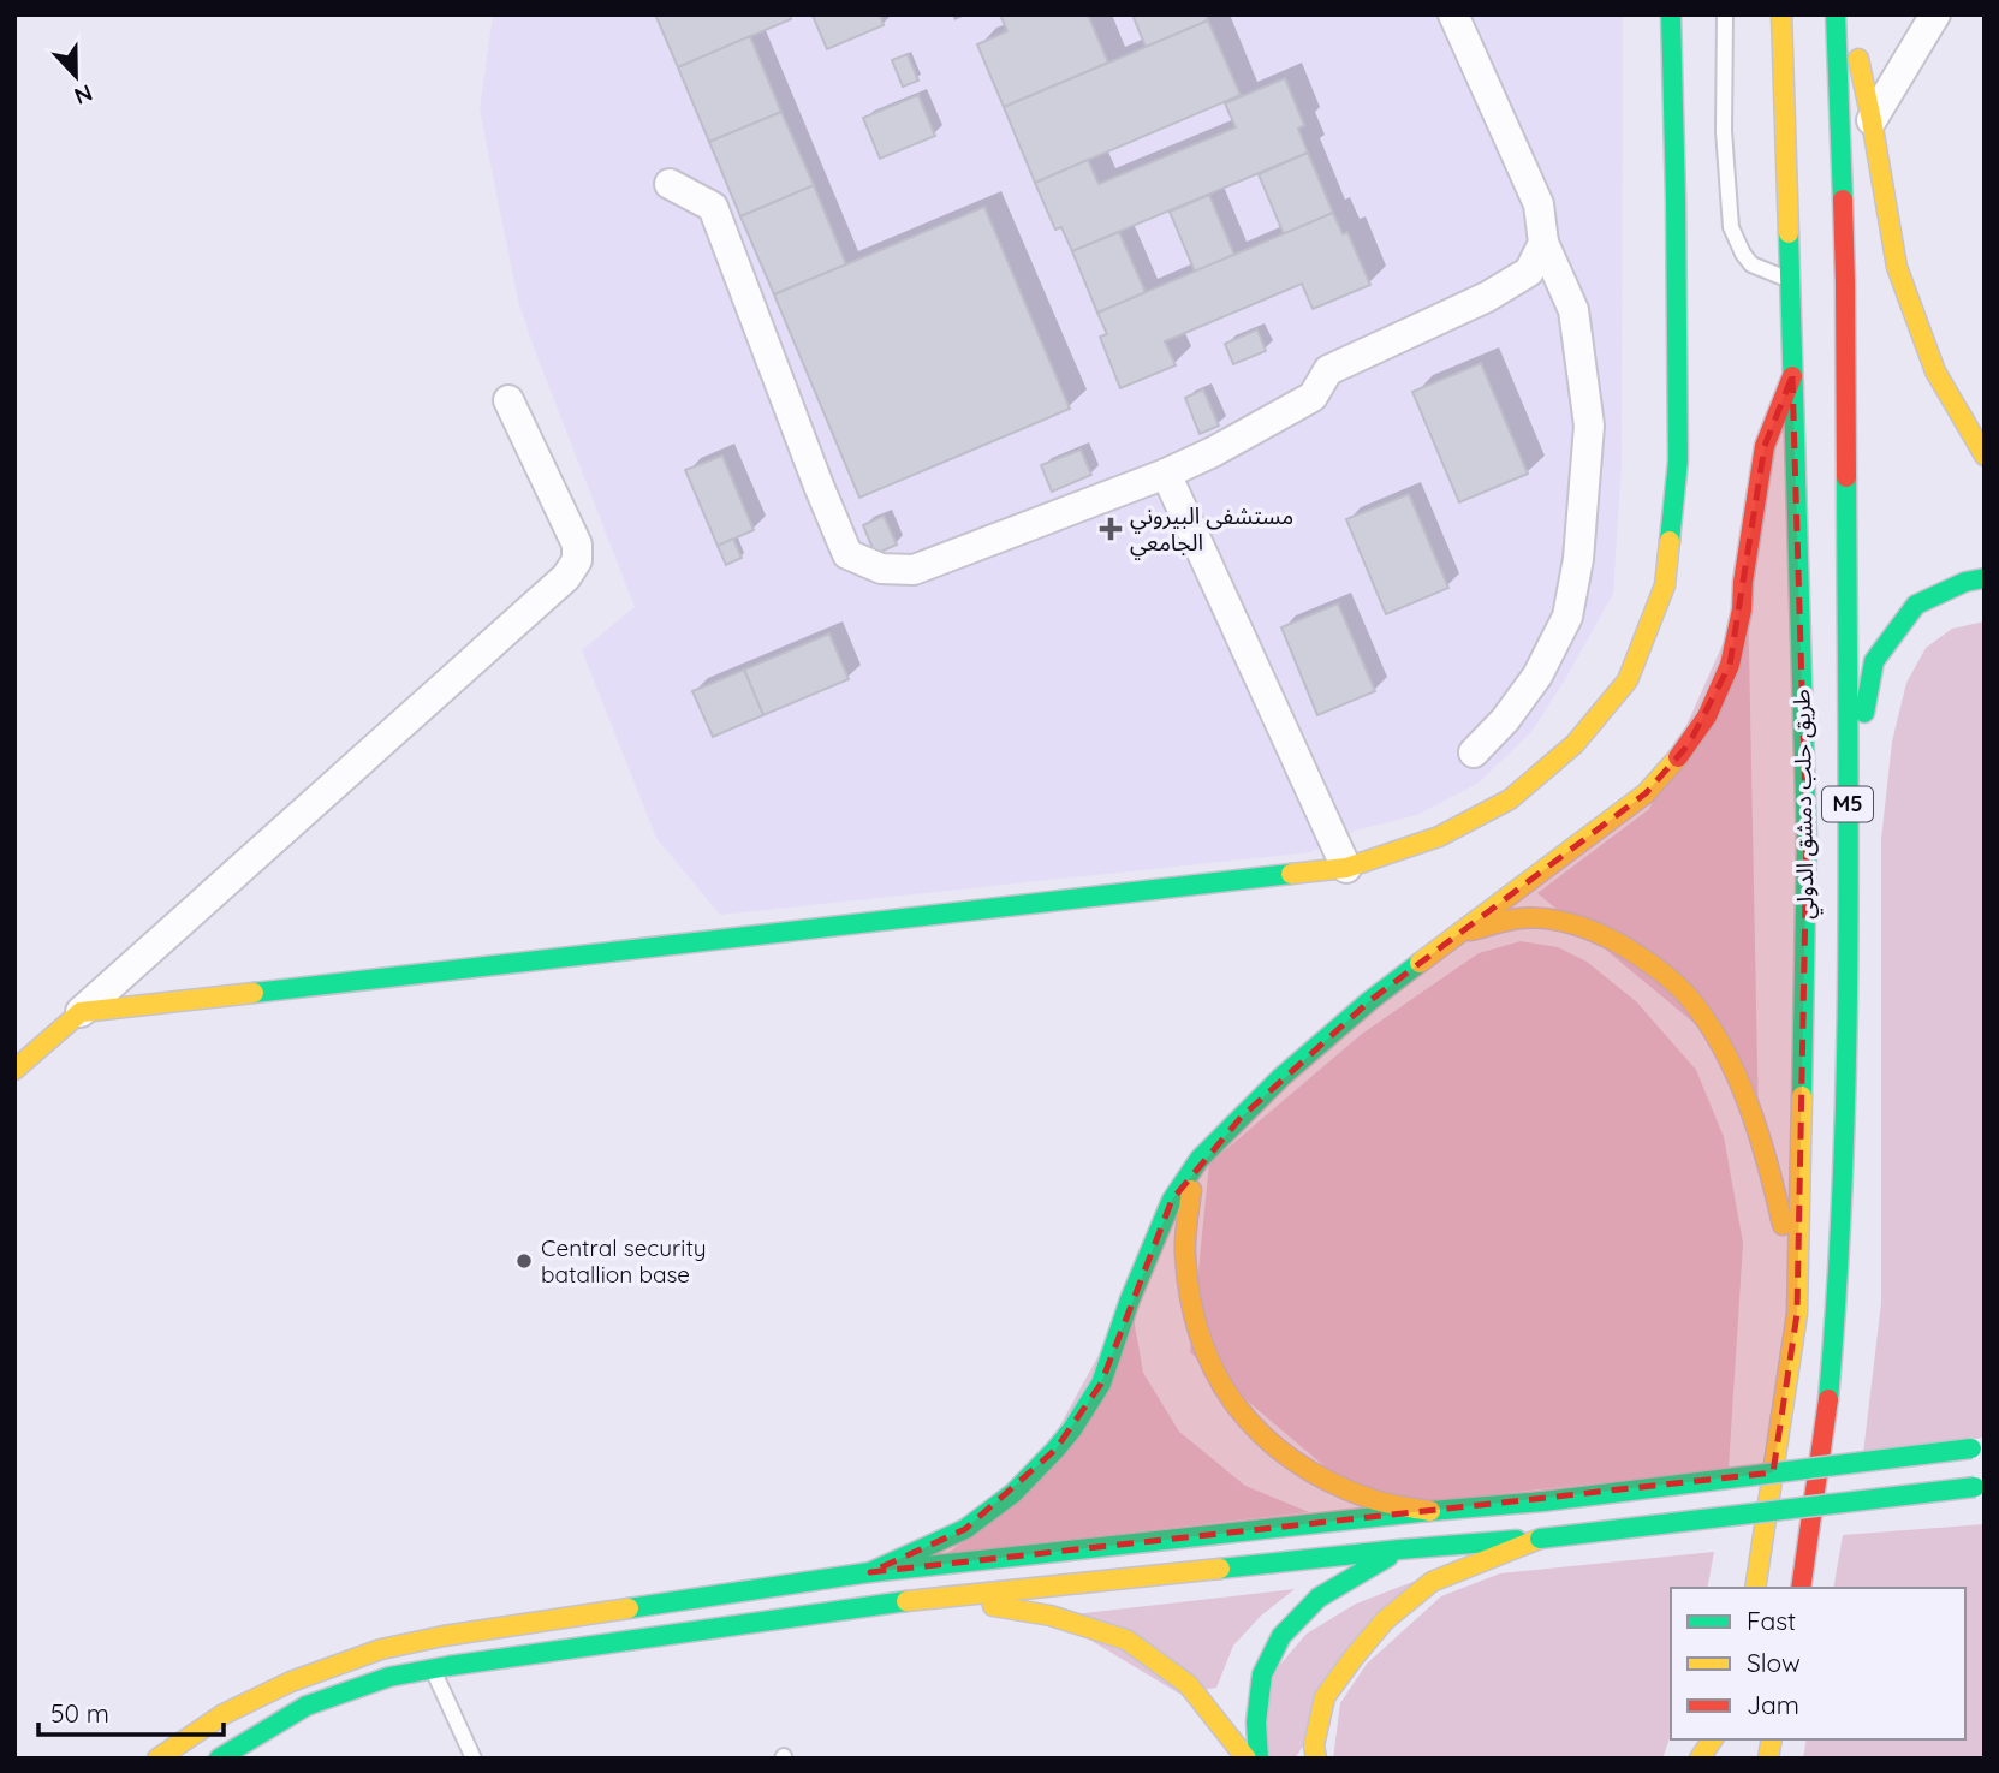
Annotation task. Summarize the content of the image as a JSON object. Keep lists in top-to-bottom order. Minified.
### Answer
{"streets":{"main road":["طريق حلب دمشق الدولي","M5"]},"places":{"health":["مستشفى البيروني الجامعي"],"other":["Central security batallion base"]},"legend":["Fast","Slow","Jam"],"scale_bar":"50 m","north":"bottom"}
